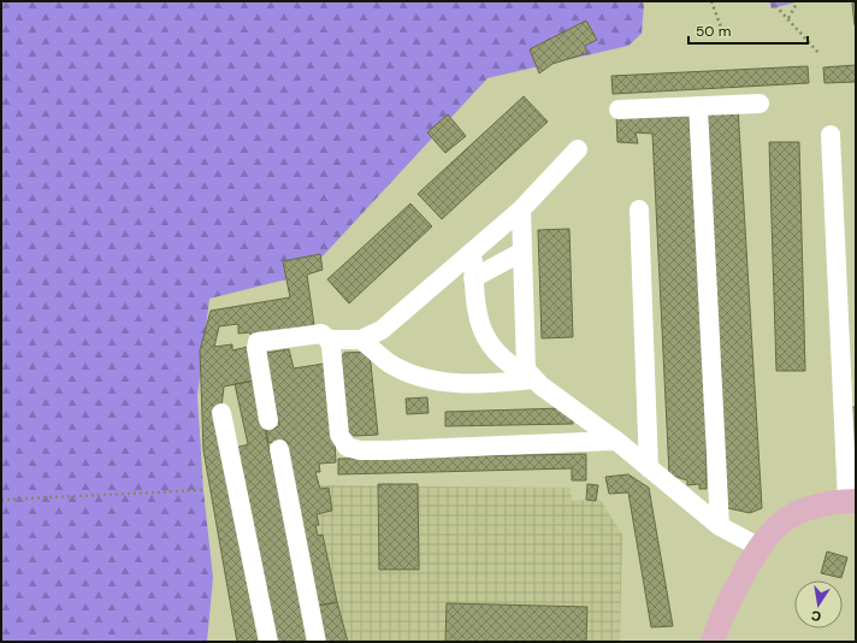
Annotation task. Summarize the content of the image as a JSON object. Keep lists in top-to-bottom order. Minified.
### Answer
{"scale_bar":"50 m","north":"bottom"}
